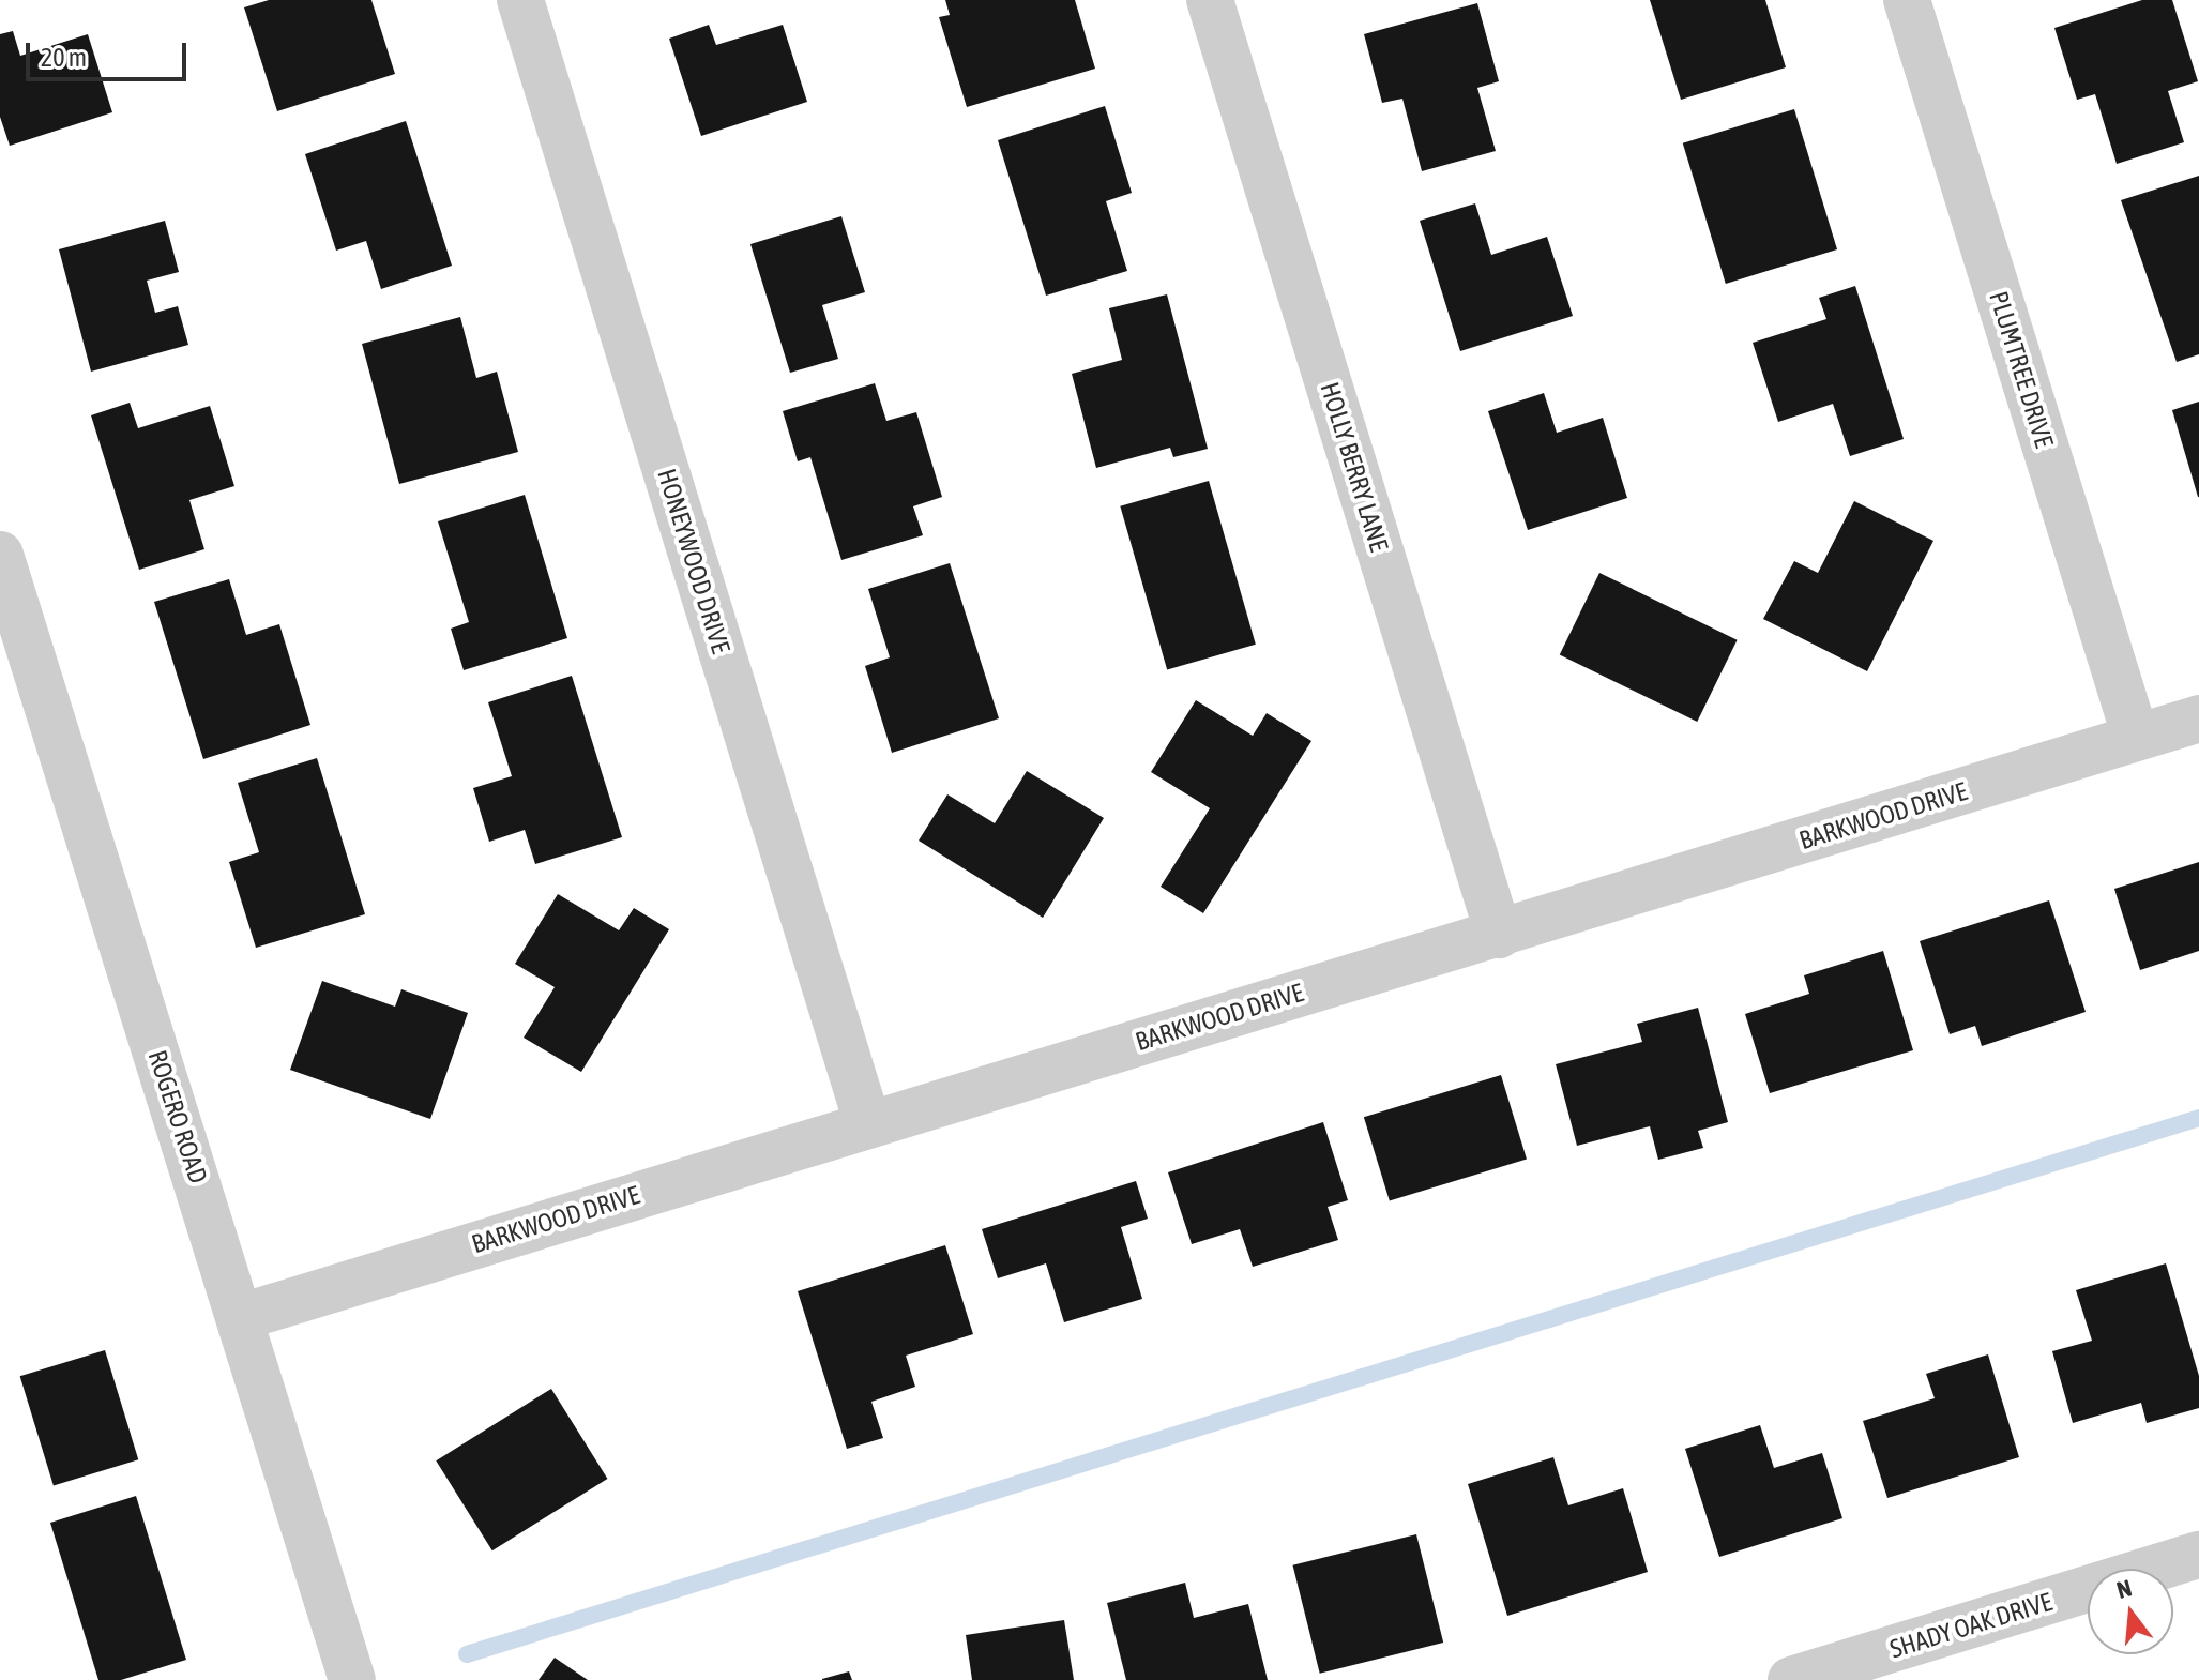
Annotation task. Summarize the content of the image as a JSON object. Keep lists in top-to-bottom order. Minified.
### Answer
{"streets":{"street":["PLUMTREE DRIVE","HOLLY BERRY LANE","HONEYWOOD DRIVE","BARKWOOD DRIVE","ROGERO ROAD","SHADY OAK DRIVE"]},"crossings":[["PLUMTREE DRIVE","BARKWOOD DRIVE"],["HOLLY BERRY LANE","BARKWOOD DRIVE"],["HONEYWOOD DRIVE","BARKWOOD DRIVE"],["BARKWOOD DRIVE","ROGERO ROAD"]],"scale_bar":"20 m","north":"top"}
